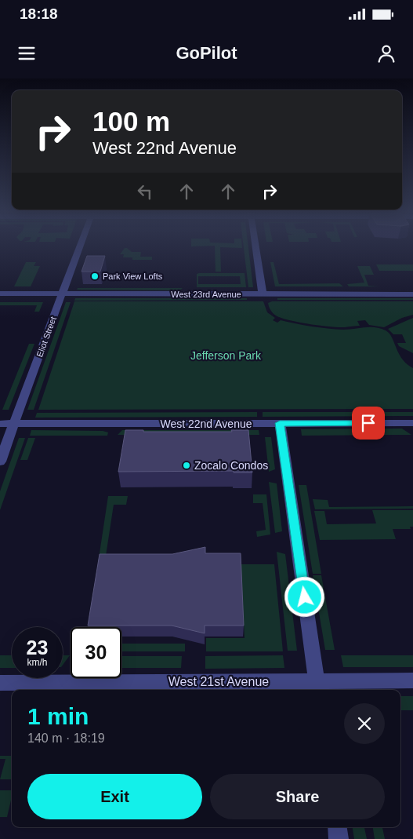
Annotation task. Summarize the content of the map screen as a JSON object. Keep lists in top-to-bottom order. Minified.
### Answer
{"streets":{"street":["West 23rd Avenue","Eliot Street","West 22nd Avenue","West 21st Avenue"]},"crossings":[["West 23rd Avenue","Eliot Street"],["Eliot Street","West 22nd Avenue"]],"parks":["Jefferson Park"],"places":["Park View Lofts","Zocalo Condos"],"page":{"status":"18:18","header":"GoPilot","turn":["100 m","West 22nd Avenue"],"speed":"23 km/h","limit":"30","heading":["1 min","140 m · 18:19"],"buttons":["Exit","Share"]}}
